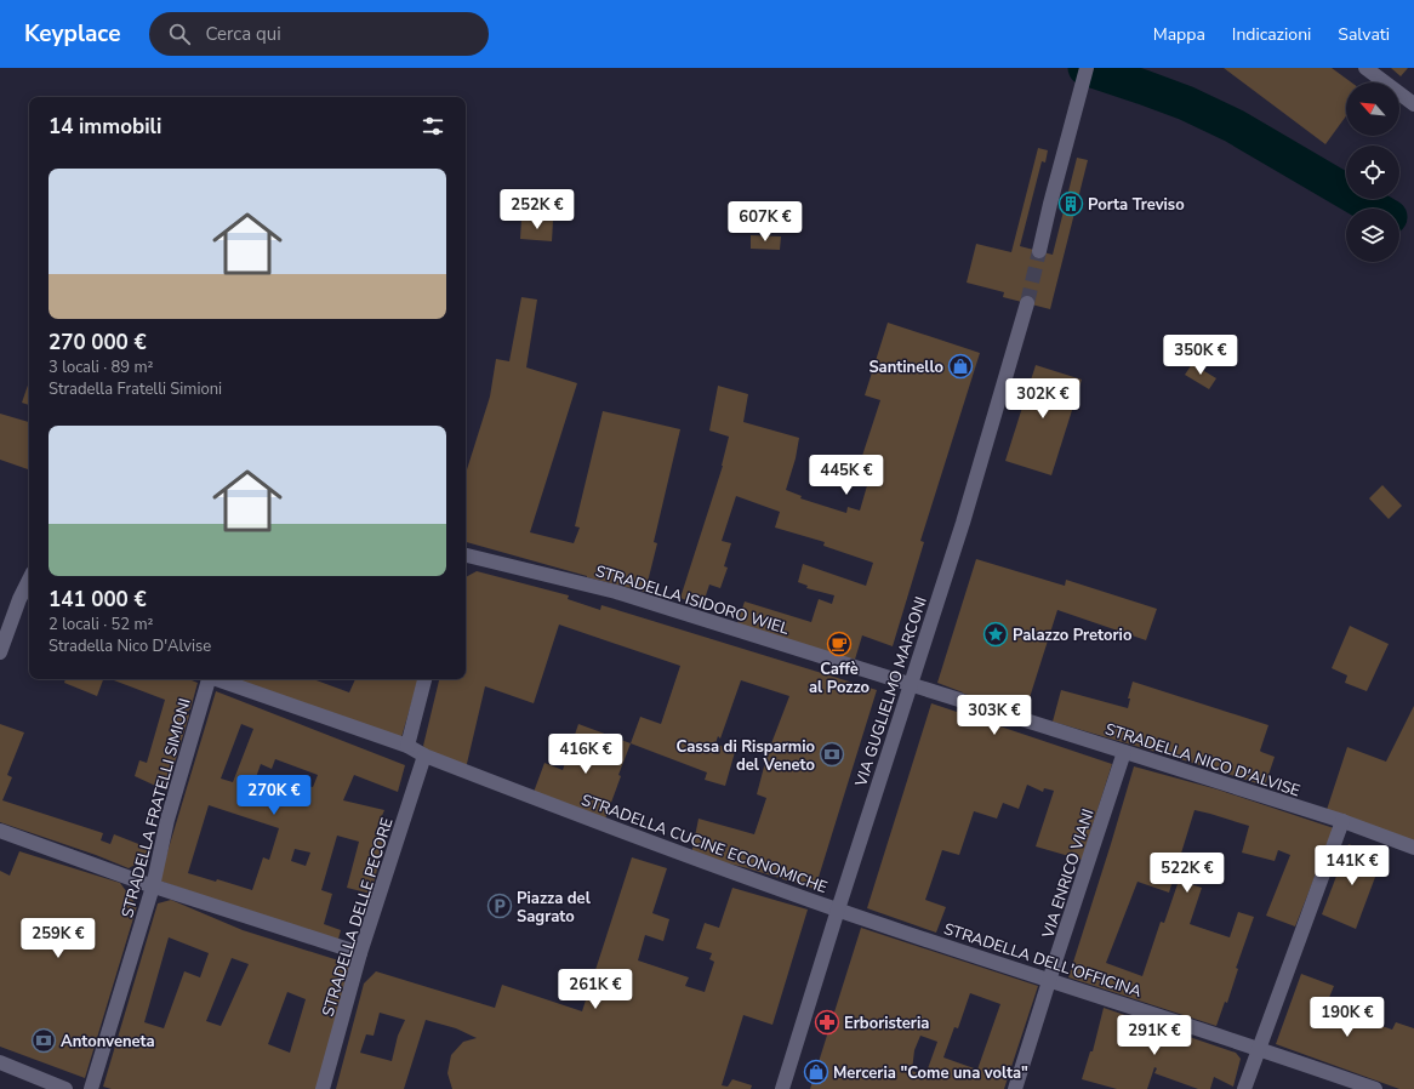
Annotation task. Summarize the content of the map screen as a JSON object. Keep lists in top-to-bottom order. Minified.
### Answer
{"streets":{"street":["STRADELLA ISIDORO WIEL","VIA GUGLIELMO MARCONI","STRADELLA NICO D'ALVISE","STRADELLA FRATELLI SIMIONI","STRADELLA CUCINE ECONOMICHE","VIA ENRICO VIANI","STRADELLA DELLE PECORE","STRADELLA DELL'OFFICINA"]},"crossings":[["STRADELLA ISIDORO WIEL","VIA GUGLIELMO MARCONI"],["VIA GUGLIELMO MARCONI","STRADELLA CUCINE ECONOMICHE"],["VIA GUGLIELMO MARCONI","STRADELLA DELL'OFFICINA"],["STRADELLA NICO D'ALVISE","VIA ENRICO VIANI"],["STRADELLA CUCINE ECONOMICHE","STRADELLA DELLE PECORE"],["STRADELLA CUCINE ECONOMICHE","STRADELLA DELL'OFFICINA"],["VIA ENRICO VIANI","STRADELLA DELL'OFFICINA"]],"places":{"building":["Porta Treviso"],"shop":["Santinello","Merceria \"Come una volta\""],"place":["Palazzo Pretorio"],"cafe":["Caffè al Pozzo"],"bank":["Cassa di Risparmio del Veneto","Antonveneta"],"parking":["Piazza del Sagrato"],"pharmacy":["Erboristeria"]},"north":"top left","page":{"header":"Keyplace","search":"Cerca qui","nav":["Mappa","Indicazioni","Salvati"],"heading":"14 immobili","list":[{"name":"270 000 €","note":"3 locali · 89 m² · Stradella Fratelli Simioni"},{"name":"141 000 €","note":"2 locali · 52 m² · Stradella Nico D'Alvise"}],"price":["252K €","607K €","350K €","302K €","445K €","303K €","416K €","270K €","141K €","522K €","259K €","261K €","190K €","291K €"]}}
